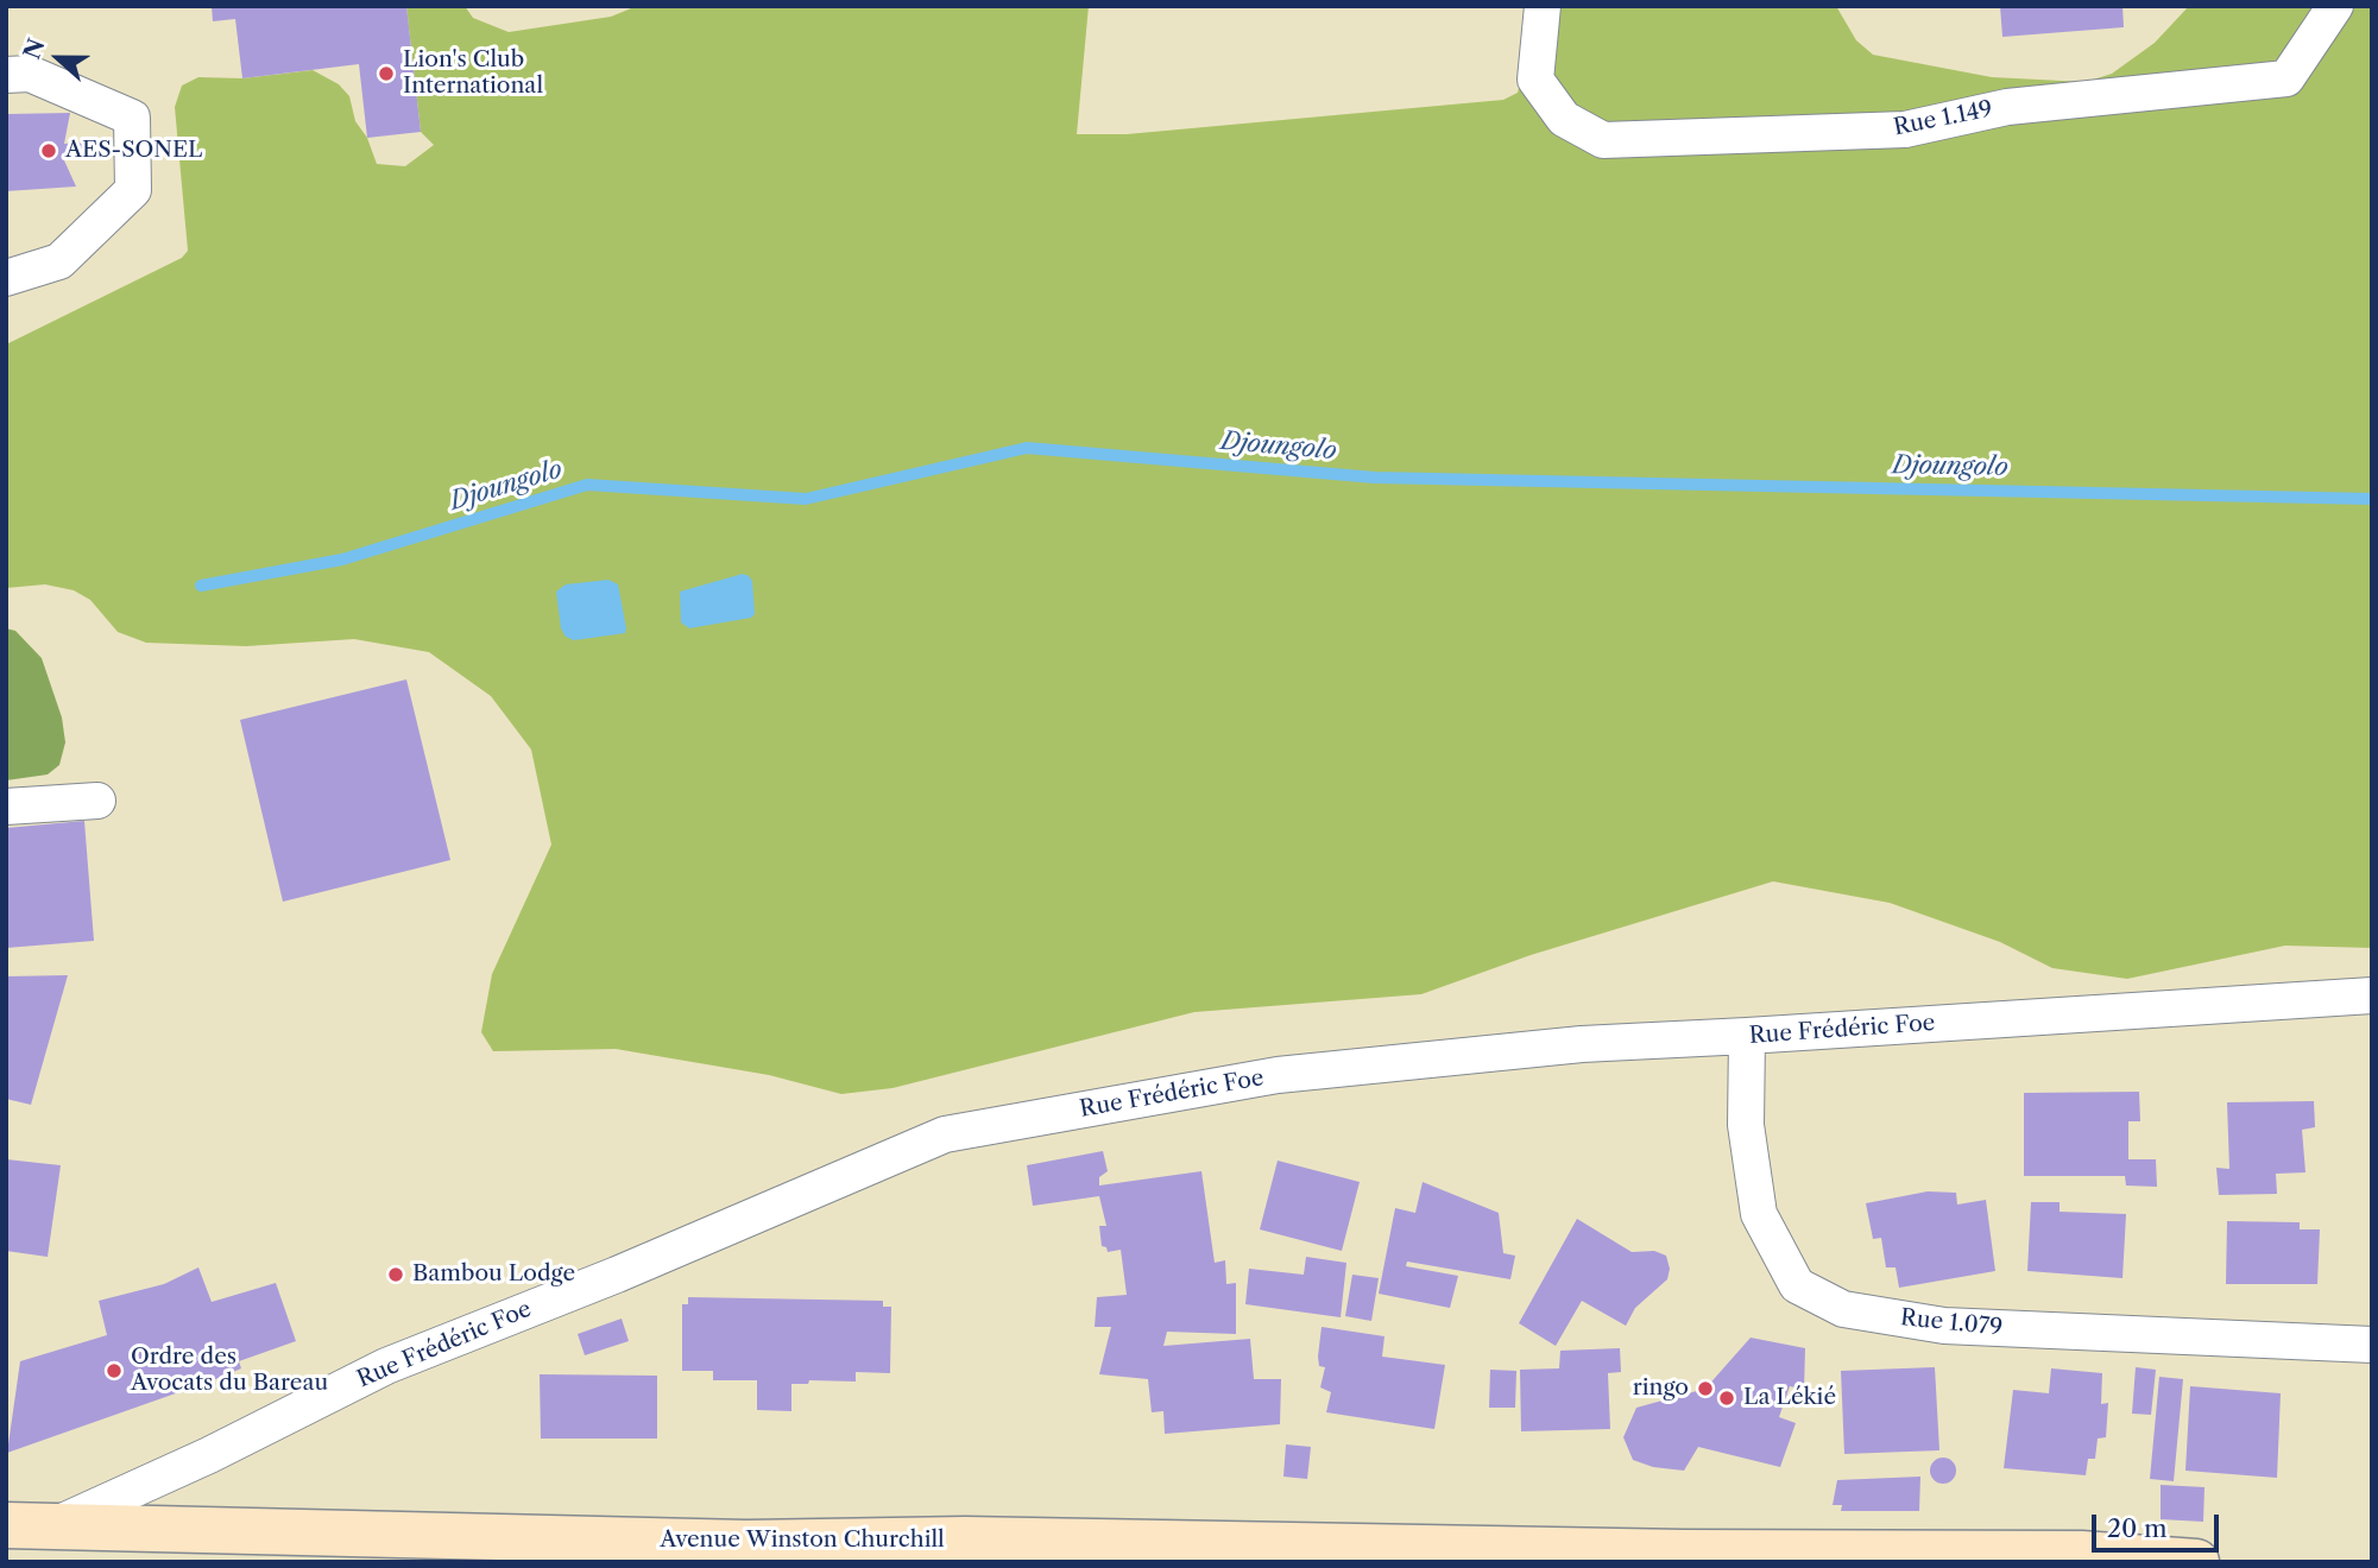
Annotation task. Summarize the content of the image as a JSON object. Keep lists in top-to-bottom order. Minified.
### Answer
{"streets":{"street":["Rue 1.149","Rue Frédéric Foe","Rue 1.079","Avenue Winston Churchill"]},"crossings":[["Rue Frédéric Foe","Rue 1.079"],["Rue Frédéric Foe","Avenue Winston Churchill"]],"water":["Djoungolo"],"places":["Lion's Club International","AES-SONEL","Bambou Lodge","Ordre des Avocats du Bareau","ringo","La Lékié"],"scale_bar":"20 m","north":"left"}
